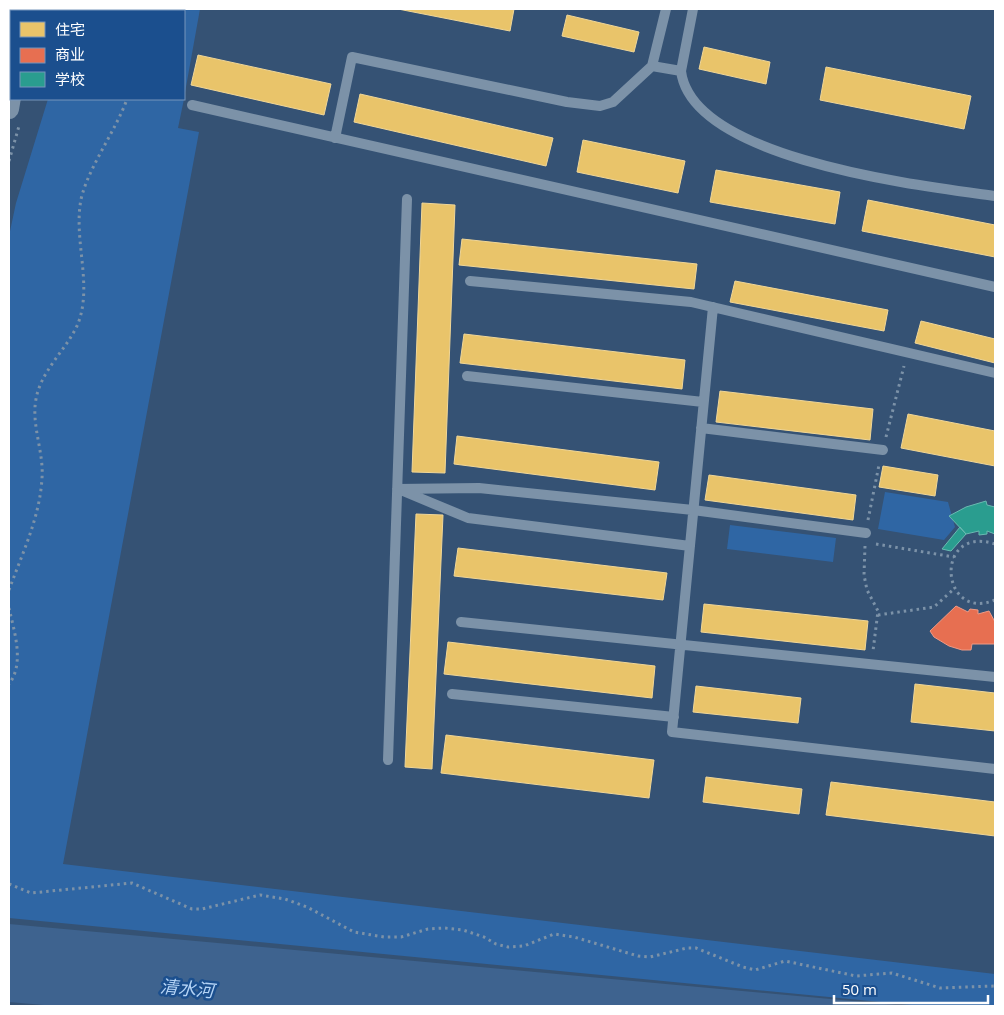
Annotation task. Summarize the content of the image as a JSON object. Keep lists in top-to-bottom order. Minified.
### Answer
{"water":["清水河"],"legend":["住宅","商业","学校"],"scale_bar":"50 m"}
